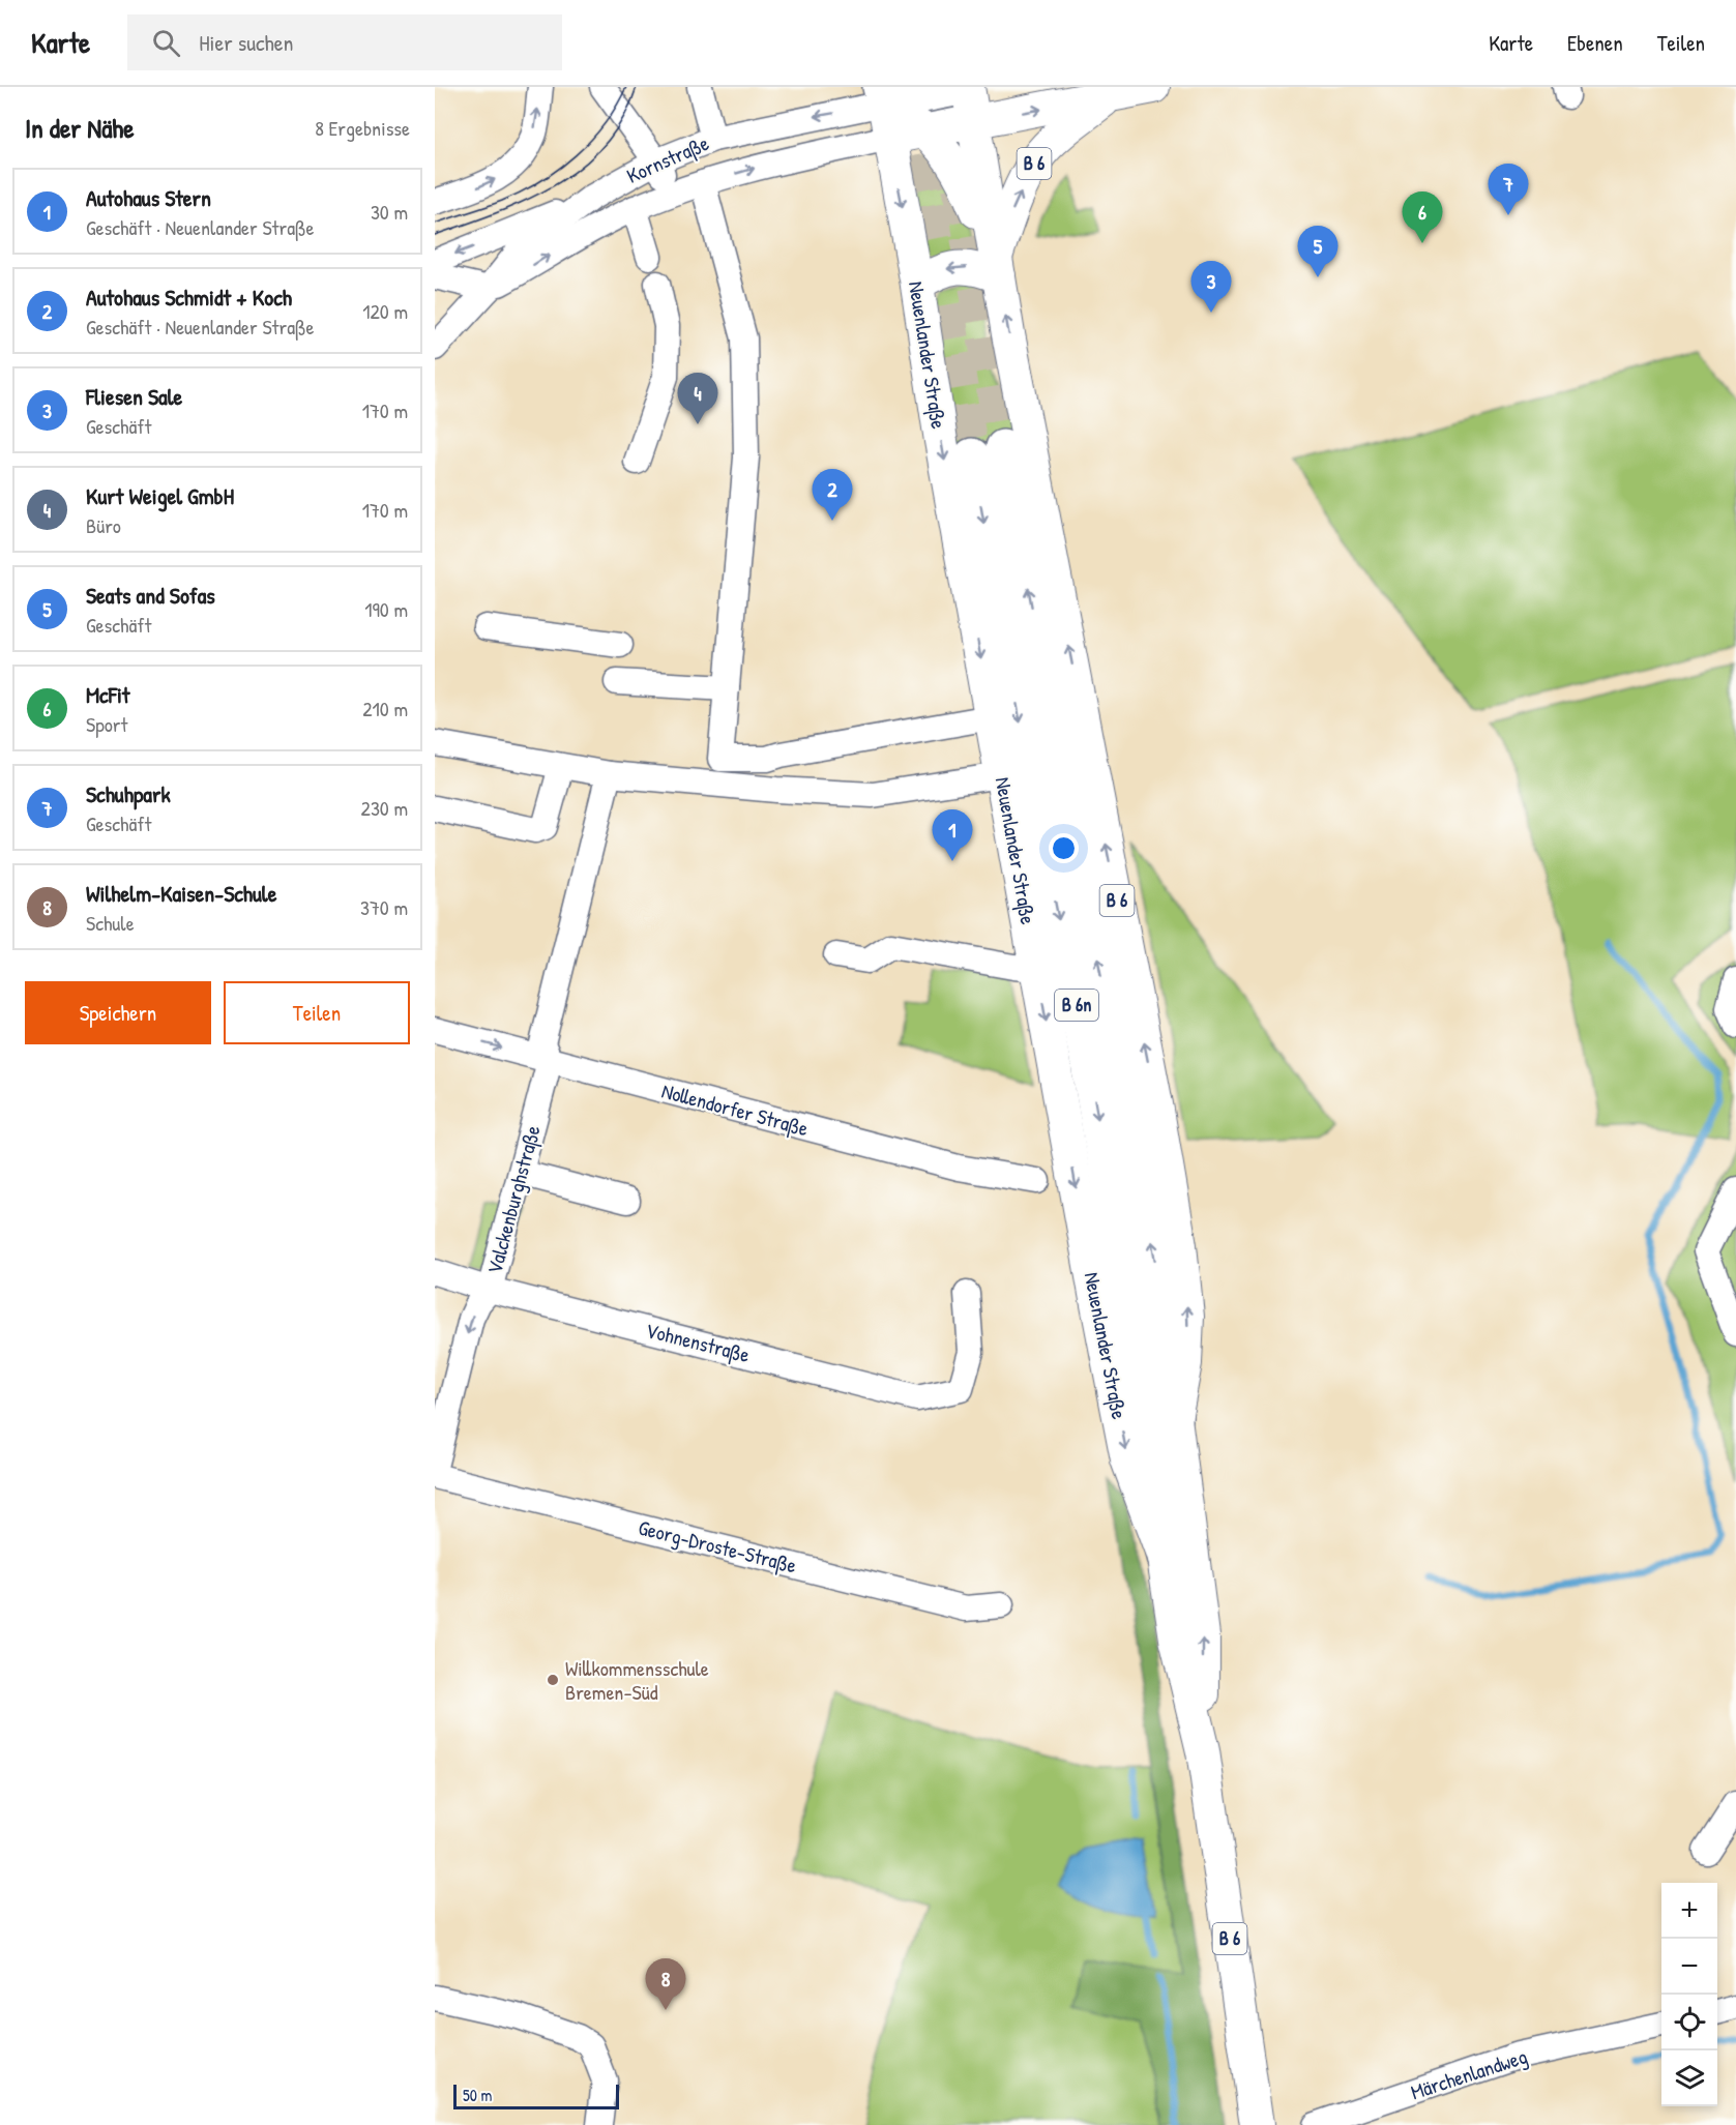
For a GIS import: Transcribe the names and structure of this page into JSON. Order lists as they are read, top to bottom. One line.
{"streets":{"highway":["Neuenlander Straße","B 6n"],"main road":["B 6"],"street":["Kornstraße","Nollendorfer Straße","Valckenburghstraße","Vohnenstraße","Georg-Droste-Straße","Märchenlandweg"]},"crossings":[["Kornstraße","B 6"],["Kornstraße","Neuenlander Straße"],["B 6","Neuenlander Straße"],["Nollendorfer Straße","Valckenburghstraße"],["Valckenburghstraße","Vohnenstraße"]],"places":["Willkommensschule Bremen-Süd"],"scale_bar":"50 m","page":{"header":"Karte","search":"Hier suchen","nav":["Karte","Ebenen","Teilen"],"heading":["In der Nähe","8 Ergebnisse"],"pins":["7","6","5","3","4","2","1","8"],"list":[{"mark":"1","name":"Autohaus Stern","note":"Geschäft · Neuenlander Straße","value":"30 m"},{"mark":"2","name":"Autohaus Schmidt + Koch","note":"Geschäft · Neuenlander Straße","value":"120 m"},{"mark":"3","name":"Fliesen Sale","note":"Geschäft","value":"170 m"},{"mark":"4","name":"Kurt Weigel GmbH","note":"Büro","value":"170 m"},{"mark":"5","name":"Seats and Sofas","note":"Geschäft","value":"190 m"},{"mark":"6","name":"McFit","note":"Sport","value":"210 m"},{"mark":"7","name":"Schuhpark","note":"Geschäft","value":"230 m"},{"mark":"8","name":"Wilhelm-Kaisen-Schule","note":"Schule","value":"370 m"}],"buttons":["Speichern","Teilen"],"map_buttons":["+","−"],"scale":"50 m"}}
